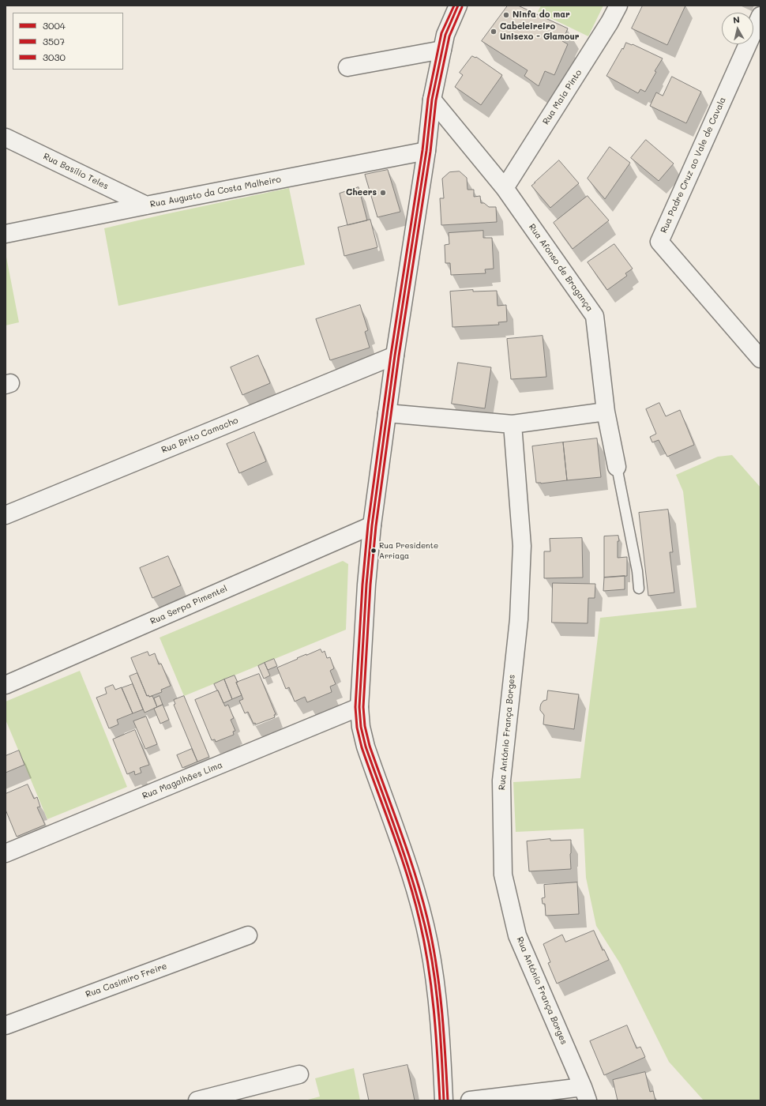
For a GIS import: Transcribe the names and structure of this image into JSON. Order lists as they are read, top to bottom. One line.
{"streets":{"street":["Rua Maia Pinto","Rua Padre Cruz ao Vale de Cavala","Rua Basílio Teles","Rua Augusto da Costa Malheiro","Rua Afonso de Bragança","Rua Brito Camacho","Rua Serpa Pimentel","Rua António França Borges","Rua Magalhães Lima","Rua Casimiro Freire"]},"crossings":[["Rua Maia Pinto","Rua Afonso de Bragança"],["Rua Basílio Teles","Rua Augusto da Costa Malheiro"]],"places":["Ninfa do mar","Cabeleireiro Unisexo - Glamour","Cheers","Rua Presidente Arriaga"],"lines":["transit line 3004","transit line 3030","transit line 3507"],"legend":["3004","3507","3030"],"north":"top"}
